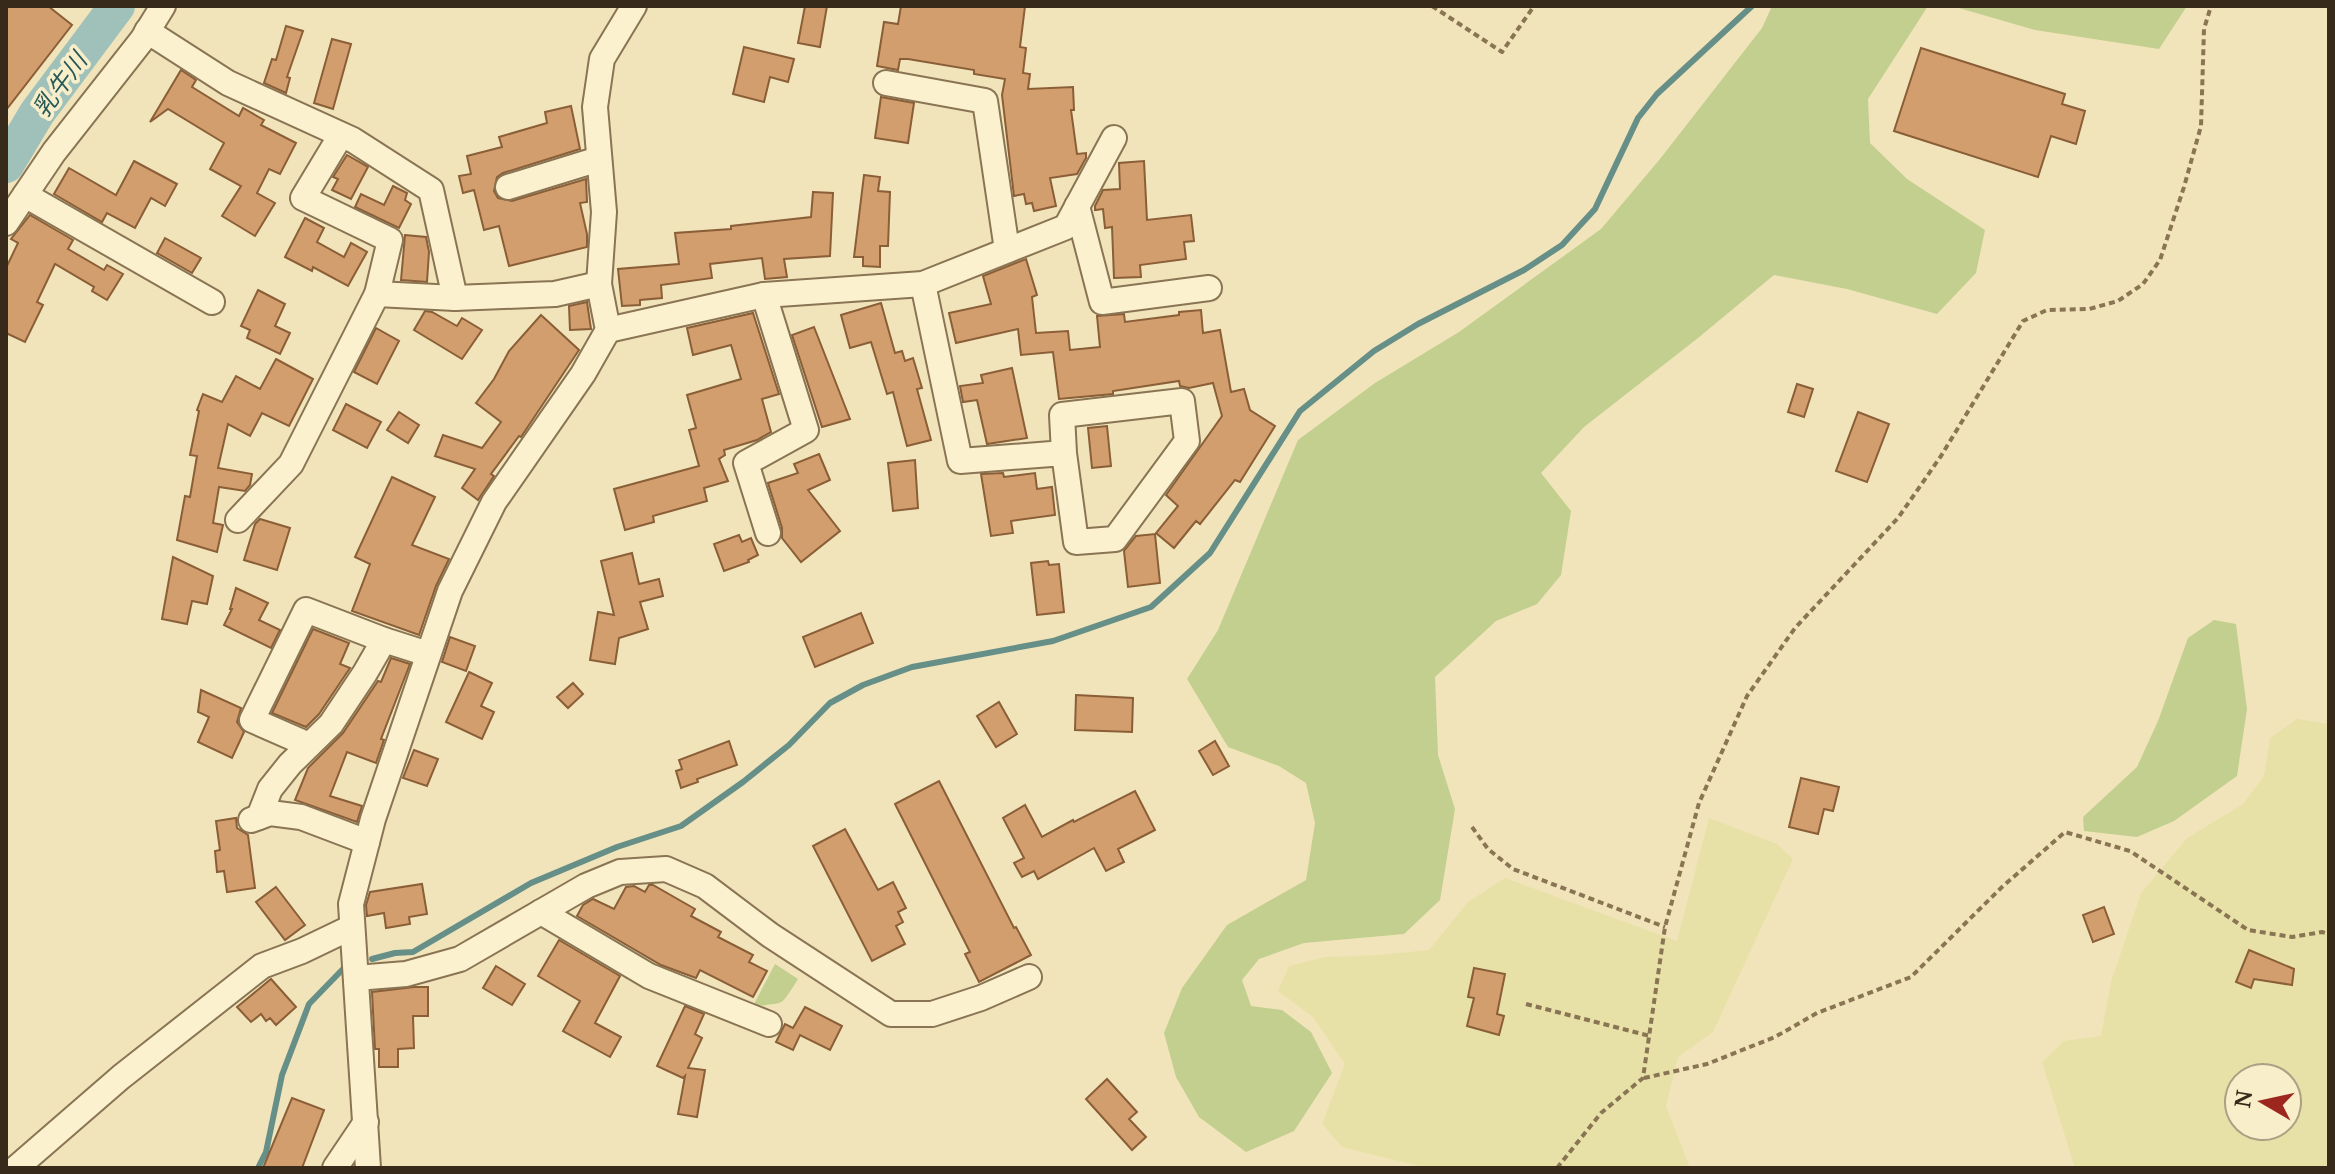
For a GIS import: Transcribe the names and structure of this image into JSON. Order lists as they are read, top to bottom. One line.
{"water":["乳牛川"],"north":"left"}
